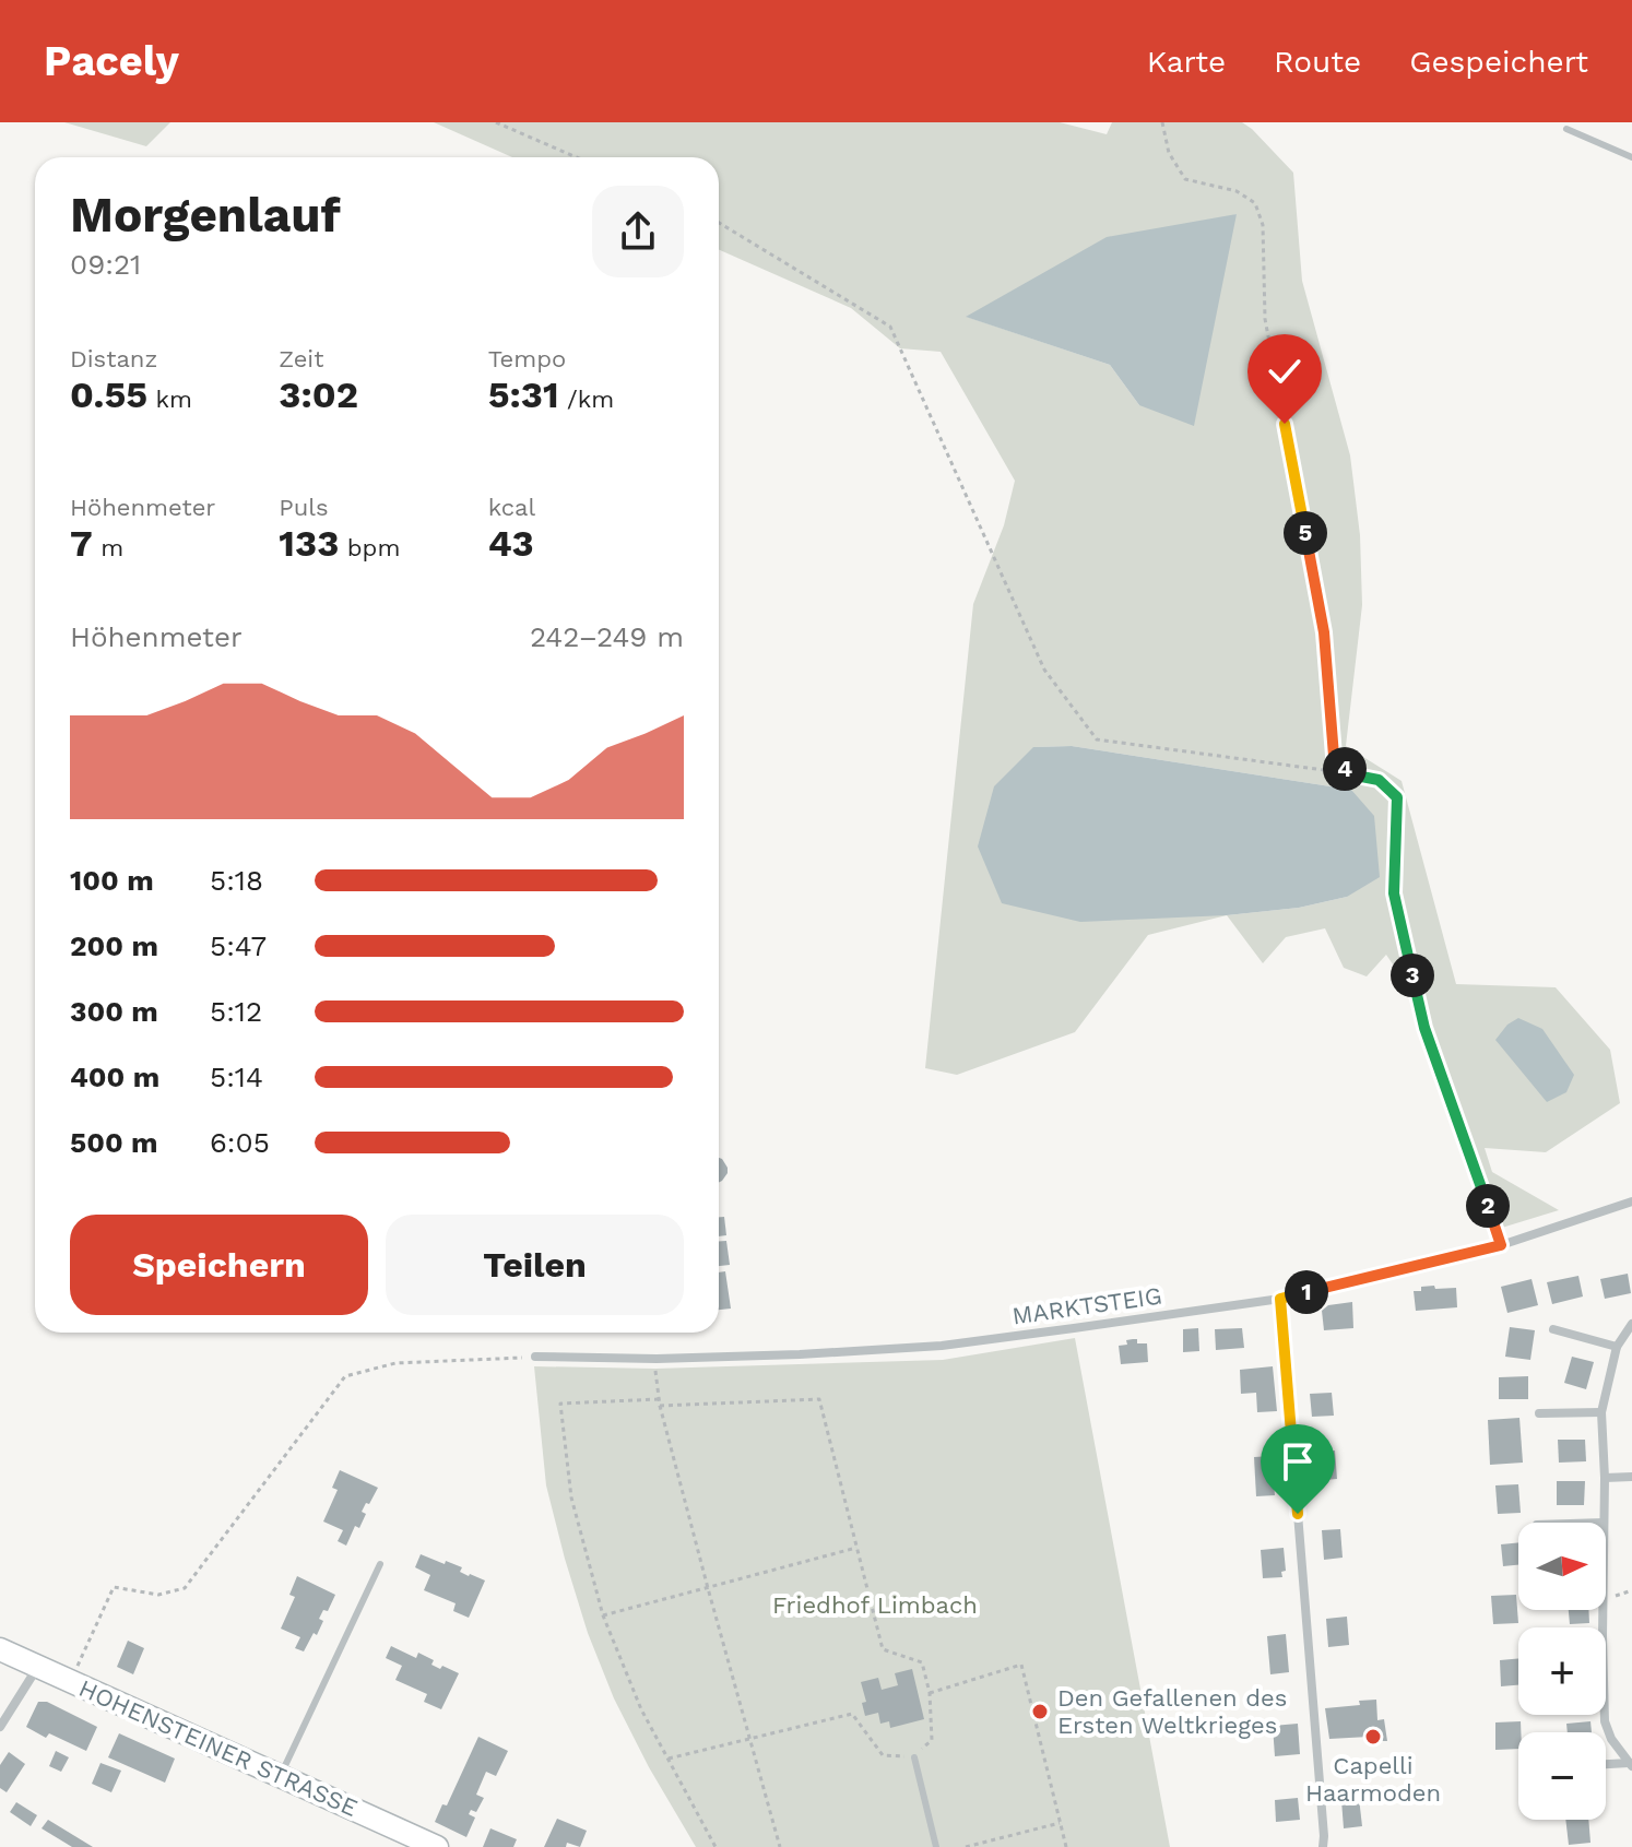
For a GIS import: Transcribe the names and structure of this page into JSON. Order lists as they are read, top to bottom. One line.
{"streets":{"main road":["HOHENSTEINER STRASSE"],"street":["MARKTSTEIG"]},"parks":["Friedhof Limbach"],"places":["Den Gefallenen des Ersten Weltkrieges","Capelli Haarmoden"],"north":"right","page":{"header":"Pacely","nav":["Karte","Route","Gespeichert"],"heading":["Morgenlauf","09:21"],"stats":[["Distanz","0.55 km"],["Zeit","3:02"],["Tempo","5:31 /km"],["Höhenmeter","7 m"],["Puls","133 bpm"],["kcal","43"]],"pins":["5","4","3","2","1"],"chart":["Höhenmeter","242–249 m"],"list":[{"name":"100 m","note":"5:18"},{"name":"200 m","note":"5:47"},{"name":"300 m","note":"5:12"},{"name":"400 m","note":"5:14"},{"name":"500 m","note":"6:05"}],"buttons":["Speichern","Teilen"],"map_buttons":["+","−"]}}
